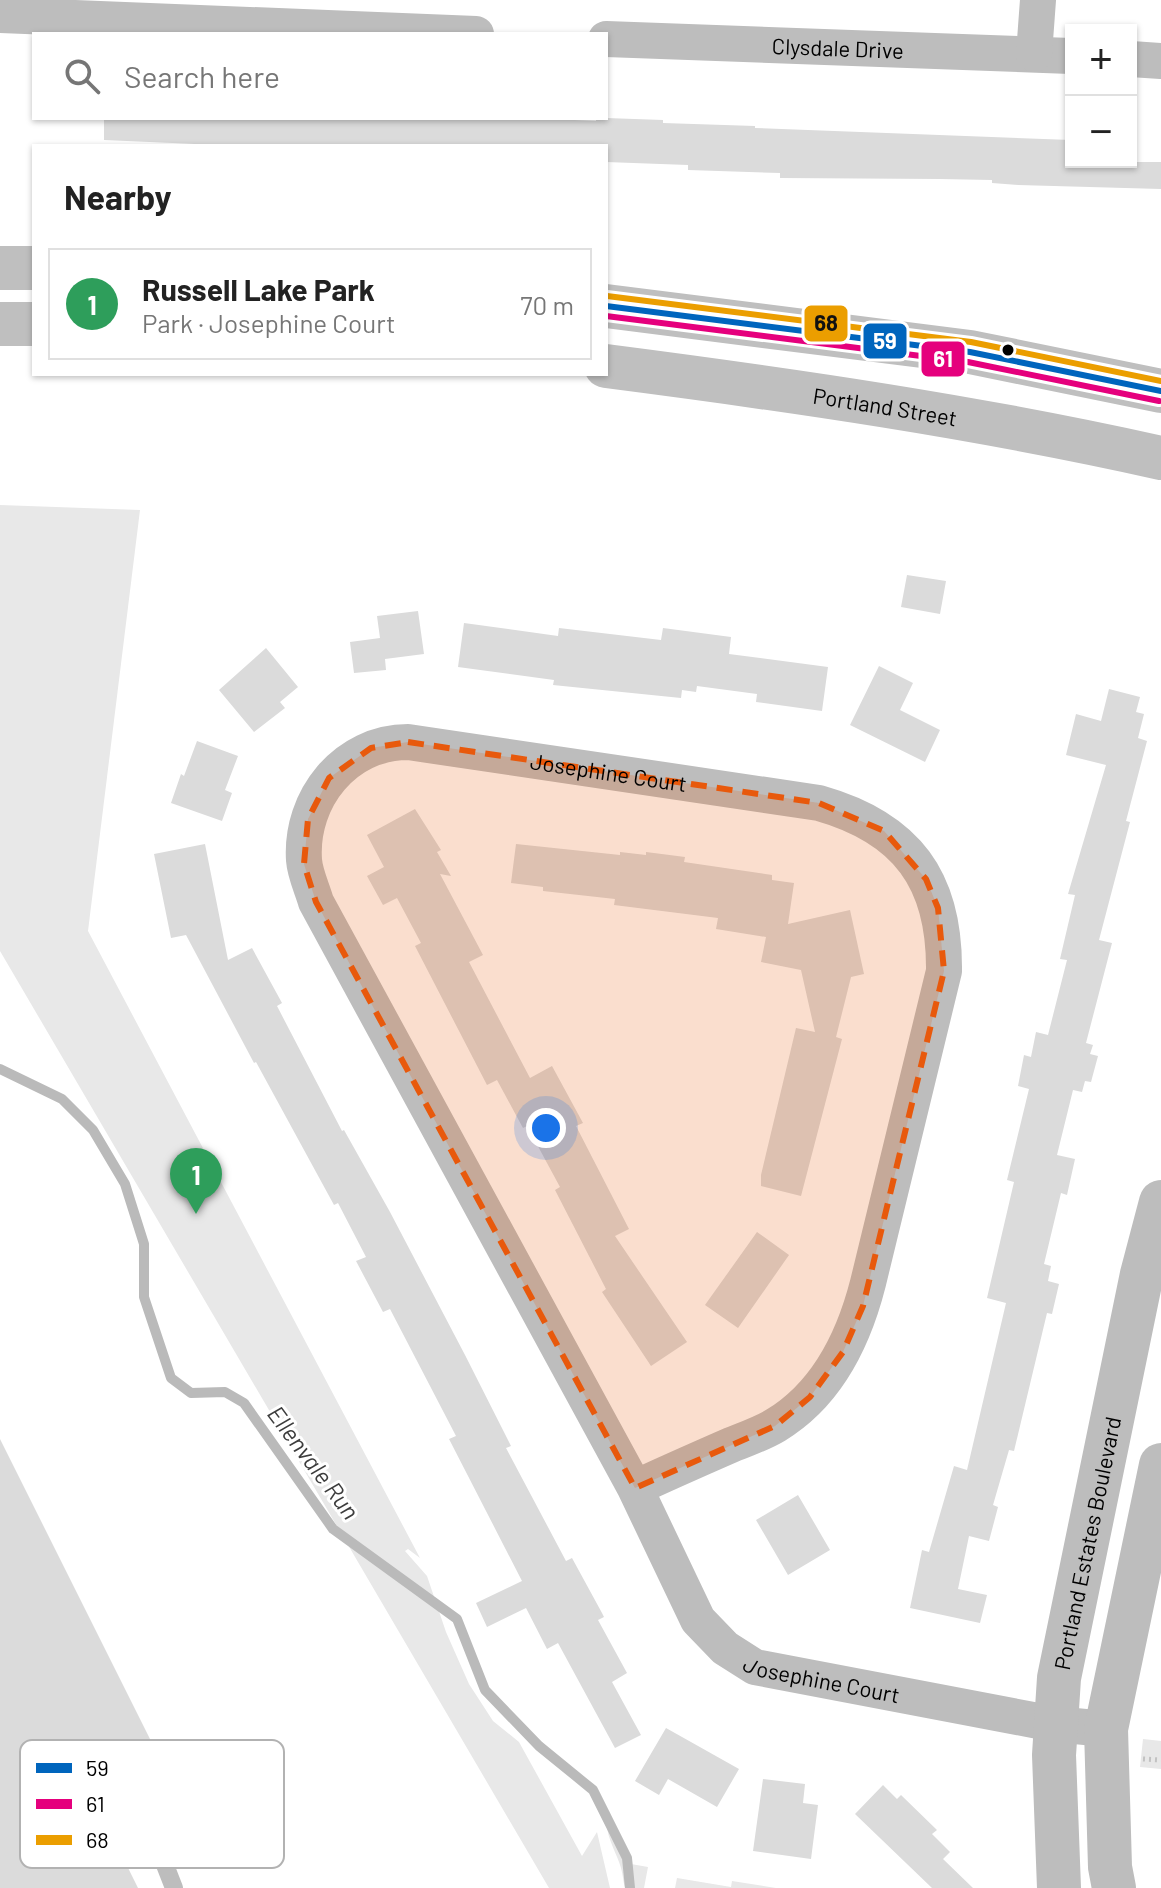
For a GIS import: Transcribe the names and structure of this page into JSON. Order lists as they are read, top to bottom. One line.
{"streets":{"main road":["Portland Street"],"street":["Clysdale Drive","Josephine Court","Portland Estates Boulevard"]},"crossings":[["Josephine Court","Portland Estates Boulevard"]],"water":["Ellenvale Run"],"lines":["transit line 68","transit line 59","transit line 61"],"legend":["59","61","68"],"page":{"map_buttons":["+","−"],"search":"Search here","heading":"Nearby","list":[{"mark":"1","name":"Russell Lake Park","note":"Park · Josephine Court","value":"70 m"}],"pins":"1"}}
